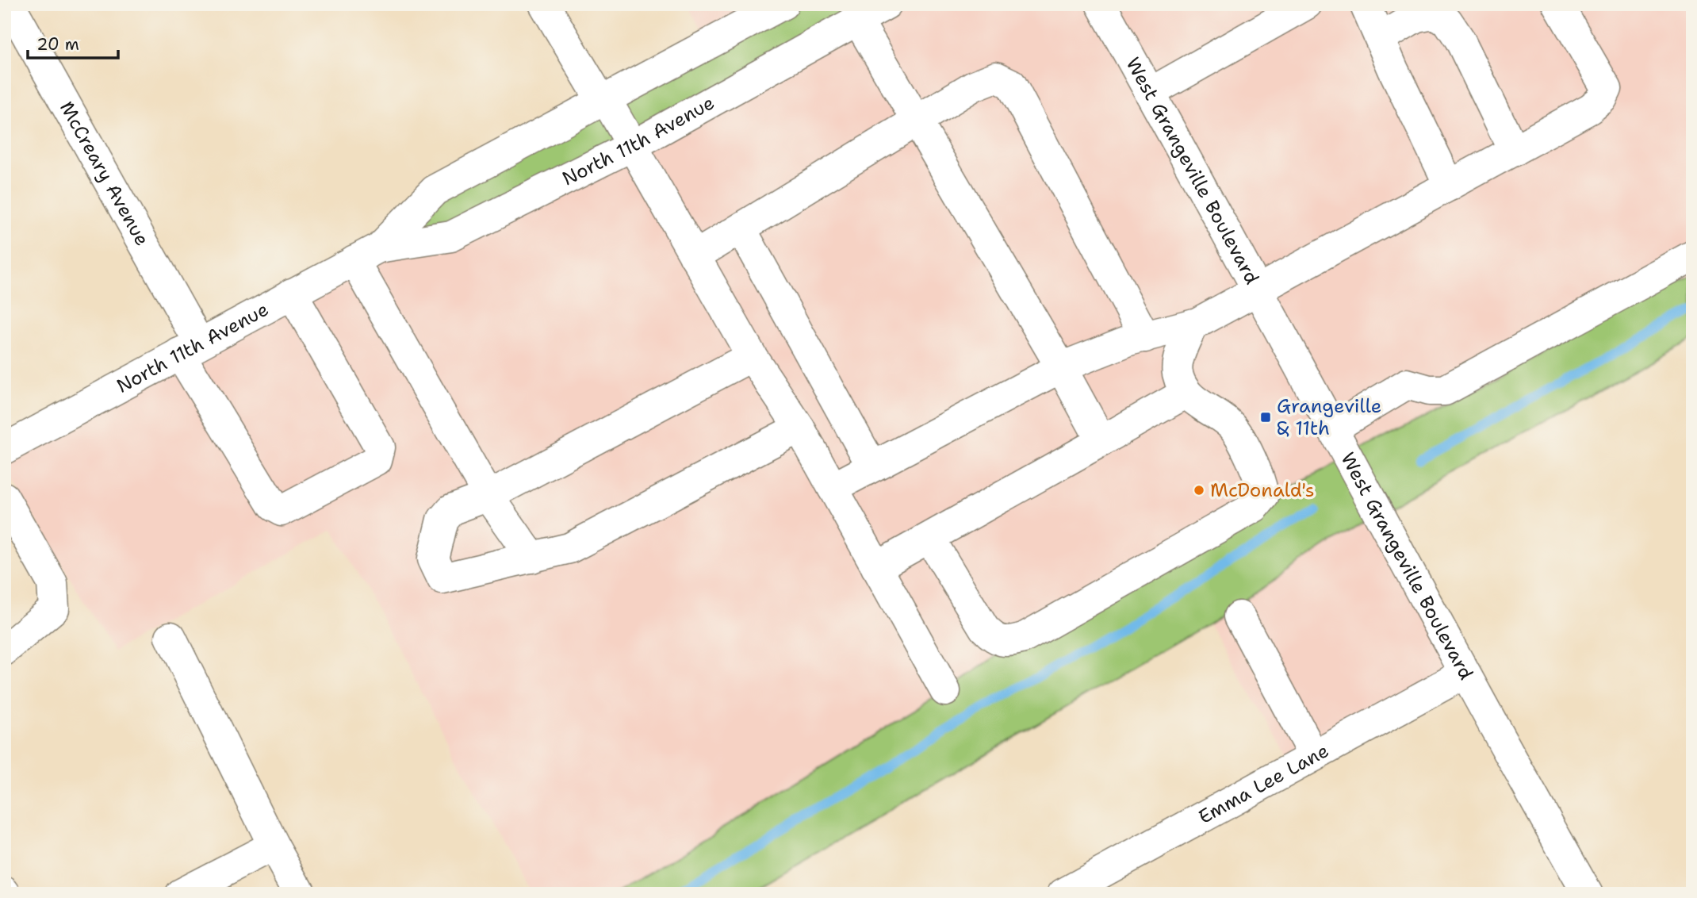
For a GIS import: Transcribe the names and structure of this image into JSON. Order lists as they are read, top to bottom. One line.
{"streets":{"main road":["North 11th Avenue","West Grangeville Boulevard","McCreary Avenue","Emma Lee Lane"]},"crossings":[["North 11th Avenue","McCreary Avenue"],["West Grangeville Boulevard","Emma Lee Lane"]],"places":{"transit":["Grangeville & 11th"],"other":["McDonald's"]},"scale_bar":"20 m"}
